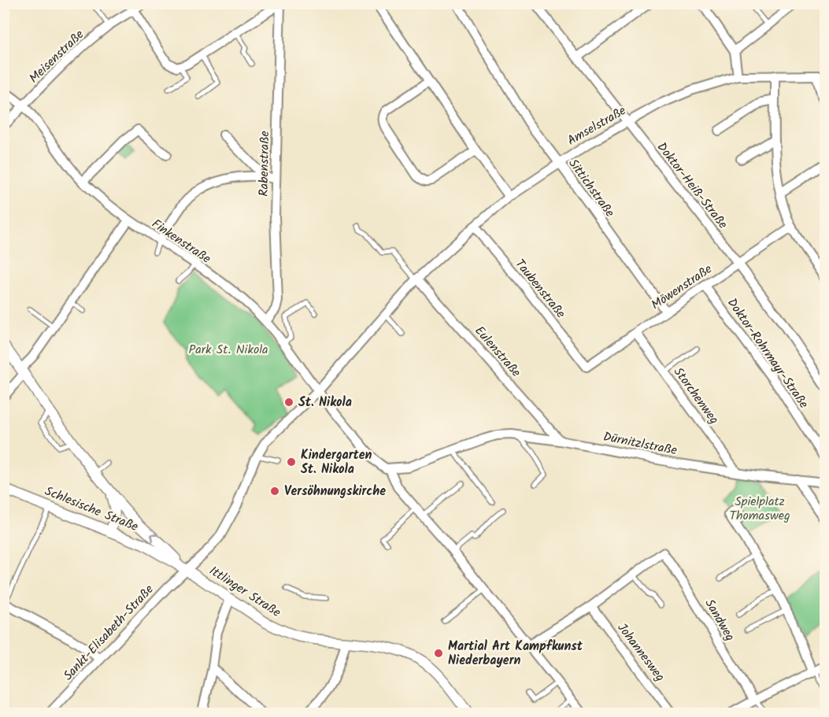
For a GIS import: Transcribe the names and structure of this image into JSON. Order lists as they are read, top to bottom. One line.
{"streets":{"street":["Meisenstraße","Amselstraße","Rabenstraße","Doktor-Heiß-Straße","Sittichstraße","Finkenstraße","Möwenstraße","Taubenstraße","Eulenstraße","Doktor-Rohrmayr-Straße","Storchenweg","Dürnitzlstraße","Schlesische Straße","Ittlinger Straße","Sandweg","Sankt-Elisabeth-Straße","Johannesweg"]},"crossings":[["Meisenstraße","Finkenstraße"],["Amselstraße","Doktor-Heiß-Straße"],["Amselstraße","Sittichstraße"],["Amselstraße","Finkenstraße"],["Amselstraße","Taubenstraße"],["Amselstraße","Eulenstraße"],["Amselstraße","Sankt-Elisabeth-Straße"],["Rabenstraße","Finkenstraße"],["Doktor-Heiß-Straße","Möwenstraße"],["Sittichstraße","Möwenstraße"],["Finkenstraße","Dürnitzlstraße"],["Möwenstraße","Taubenstraße"],["Möwenstraße","Doktor-Rohrmayr-Straße"],["Möwenstraße","Storchenweg"],["Eulenstraße","Dürnitzlstraße"],["Storchenweg","Dürnitzlstraße"],["Schlesische Straße","Ittlinger Straße"],["Ittlinger Straße","Sankt-Elisabeth-Straße"]],"parks":["Park St. Nikola","Spielplatz Thomasweg"],"places":["St. Nikola","Kindergarten St. Nikola","Versöhnungskirche","Martial Art Kampfkunst Niederbayern"]}
